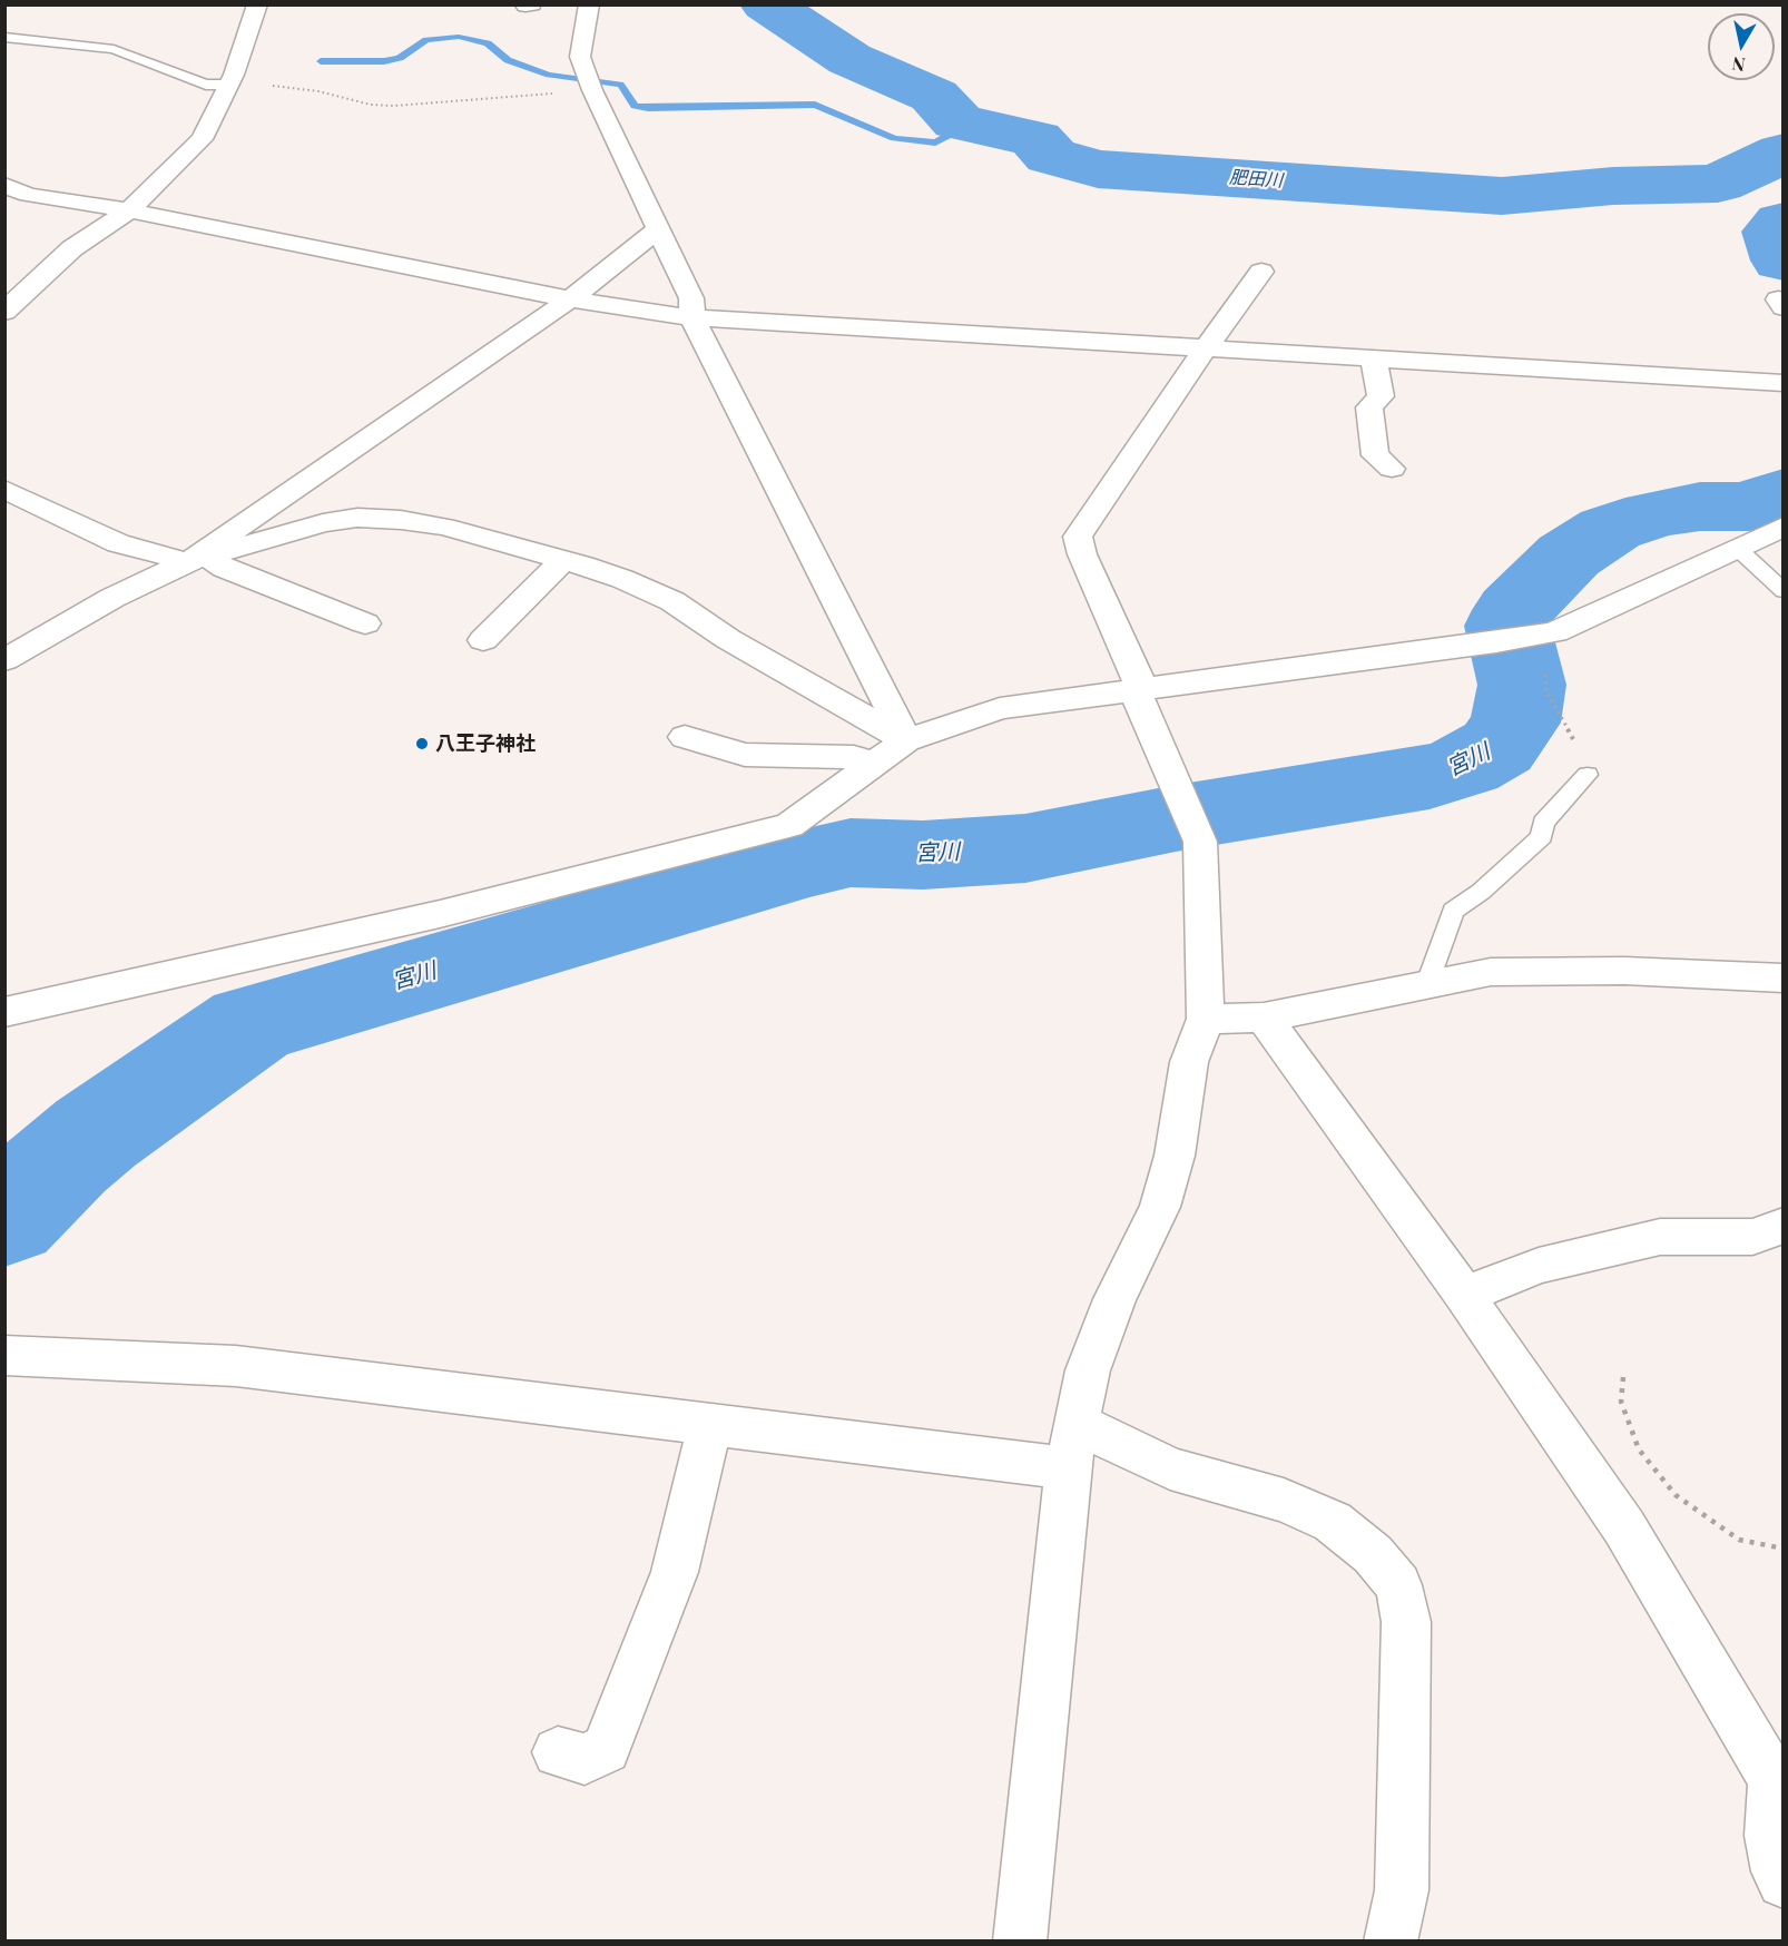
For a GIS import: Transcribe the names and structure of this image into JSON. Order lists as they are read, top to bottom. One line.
{"water":["肥田川","宮川"],"places":["八王子神社"],"north":"bottom"}
